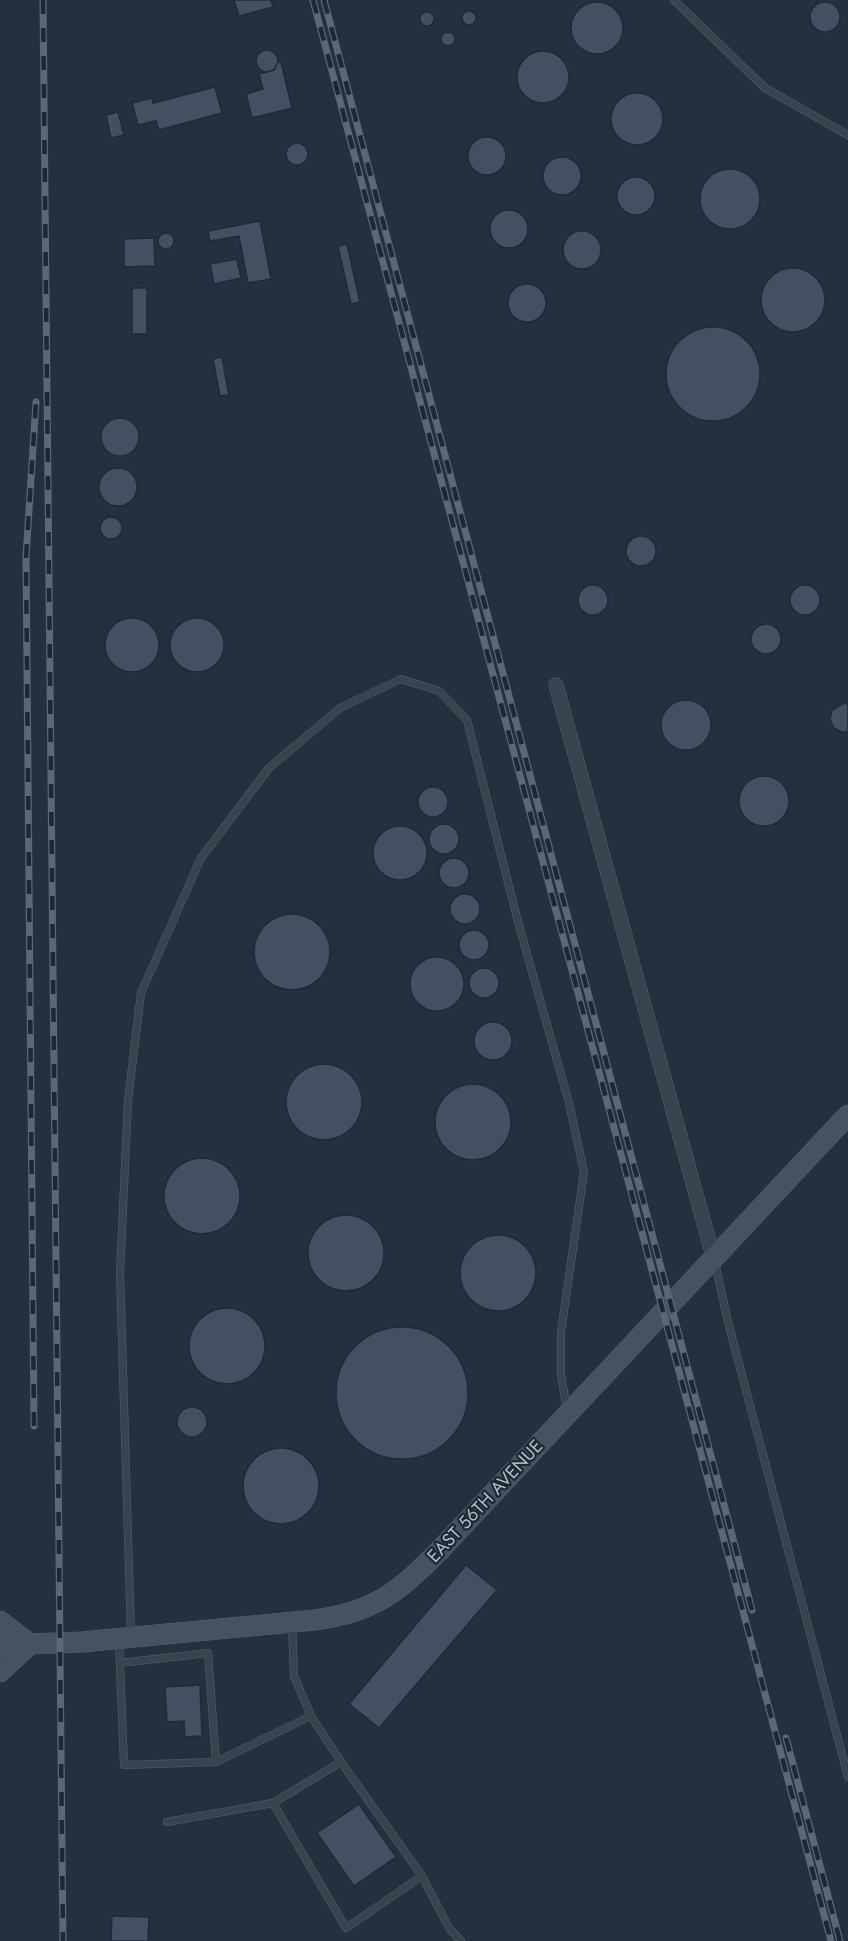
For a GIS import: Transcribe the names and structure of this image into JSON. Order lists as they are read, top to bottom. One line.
{"streets":{"main road":["EAST 56TH AVENUE"]}}
